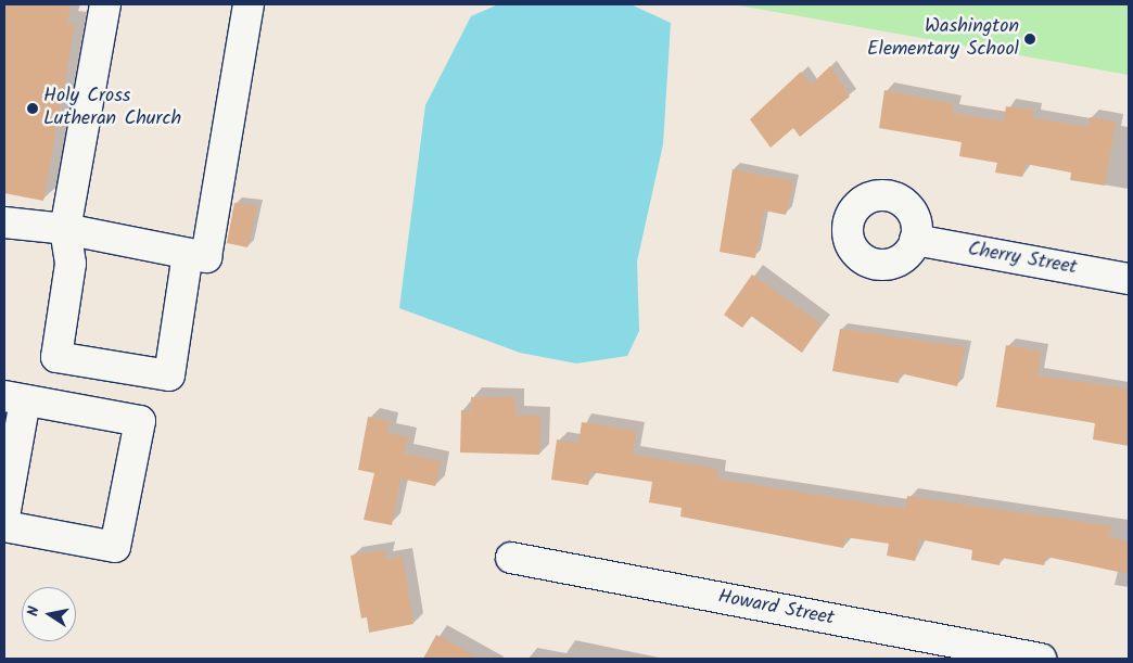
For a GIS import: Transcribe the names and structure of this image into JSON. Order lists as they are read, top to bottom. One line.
{"streets":{"street":["Cherry Street","Howard Street"]},"places":["Washington Elementary School","Holy Cross Lutheran Church"],"north":"left"}
